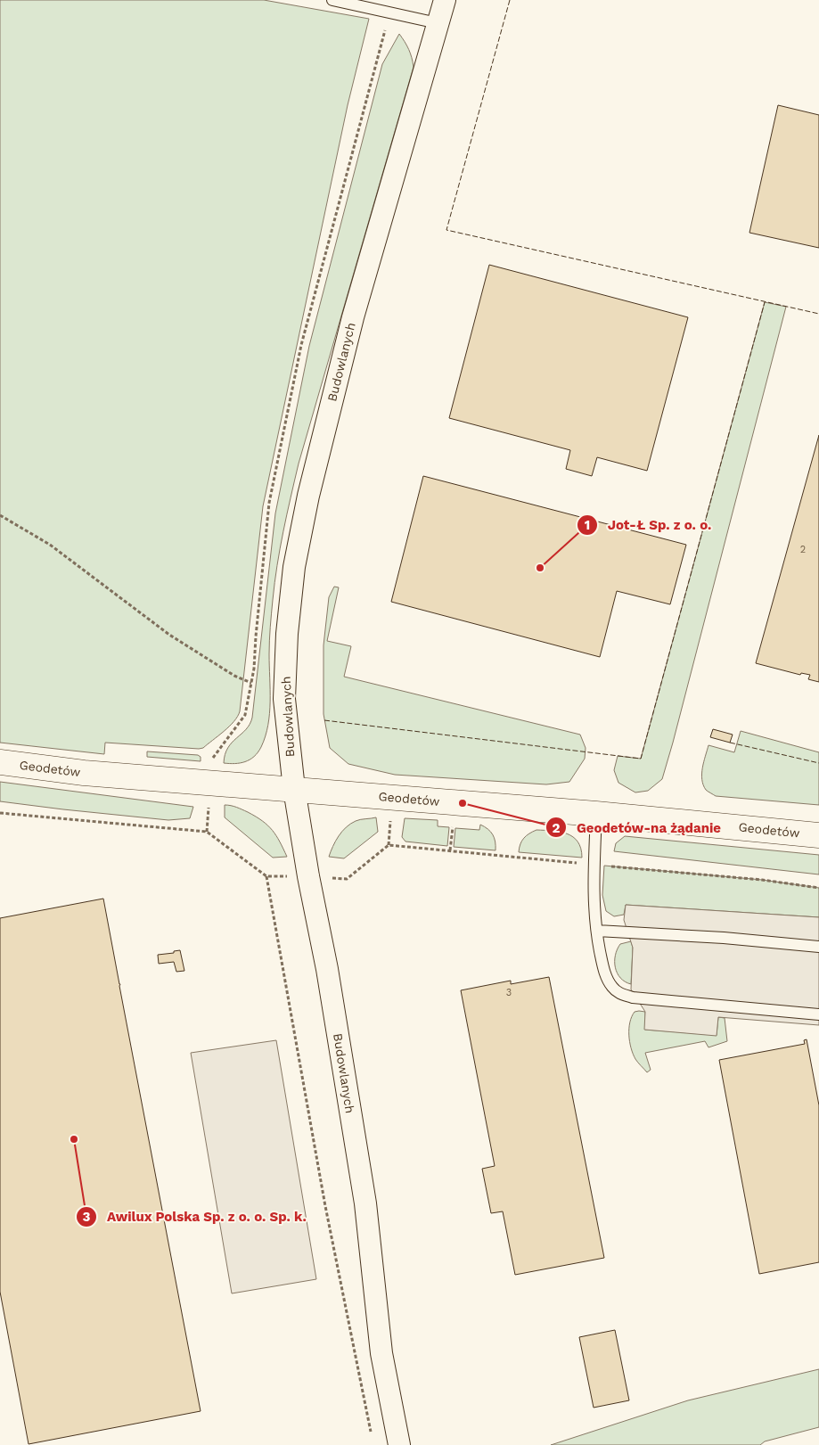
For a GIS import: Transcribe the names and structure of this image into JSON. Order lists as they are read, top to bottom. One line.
{"streets":{"street":["Budowlanych","Geodetów"]},"crossings":[["Budowlanych","Geodetów"]],"places":["Jot-Ł Sp. z o. o.","Geodetów-na żądanie","Awilux Polska Sp. z o. o. Sp. k."],"house_numbers":["2","3"]}
